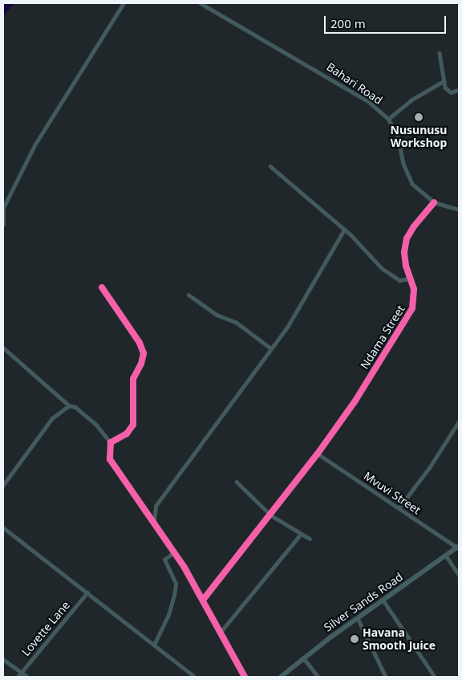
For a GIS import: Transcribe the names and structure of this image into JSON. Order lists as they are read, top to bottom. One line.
{"streets":{"street":["Bahari Road","Ndama Street","Mvuvi Street","Silver Sands Road","Lovette Lane"]},"crossings":[["Bahari Road","Ndama Street"],["Ndama Street","Mvuvi Street"],["Mvuvi Street","Silver Sands Road"]],"places":["Nusunusu Workshop","Havana Smooth Juice"],"scale_bar":"200 m"}
